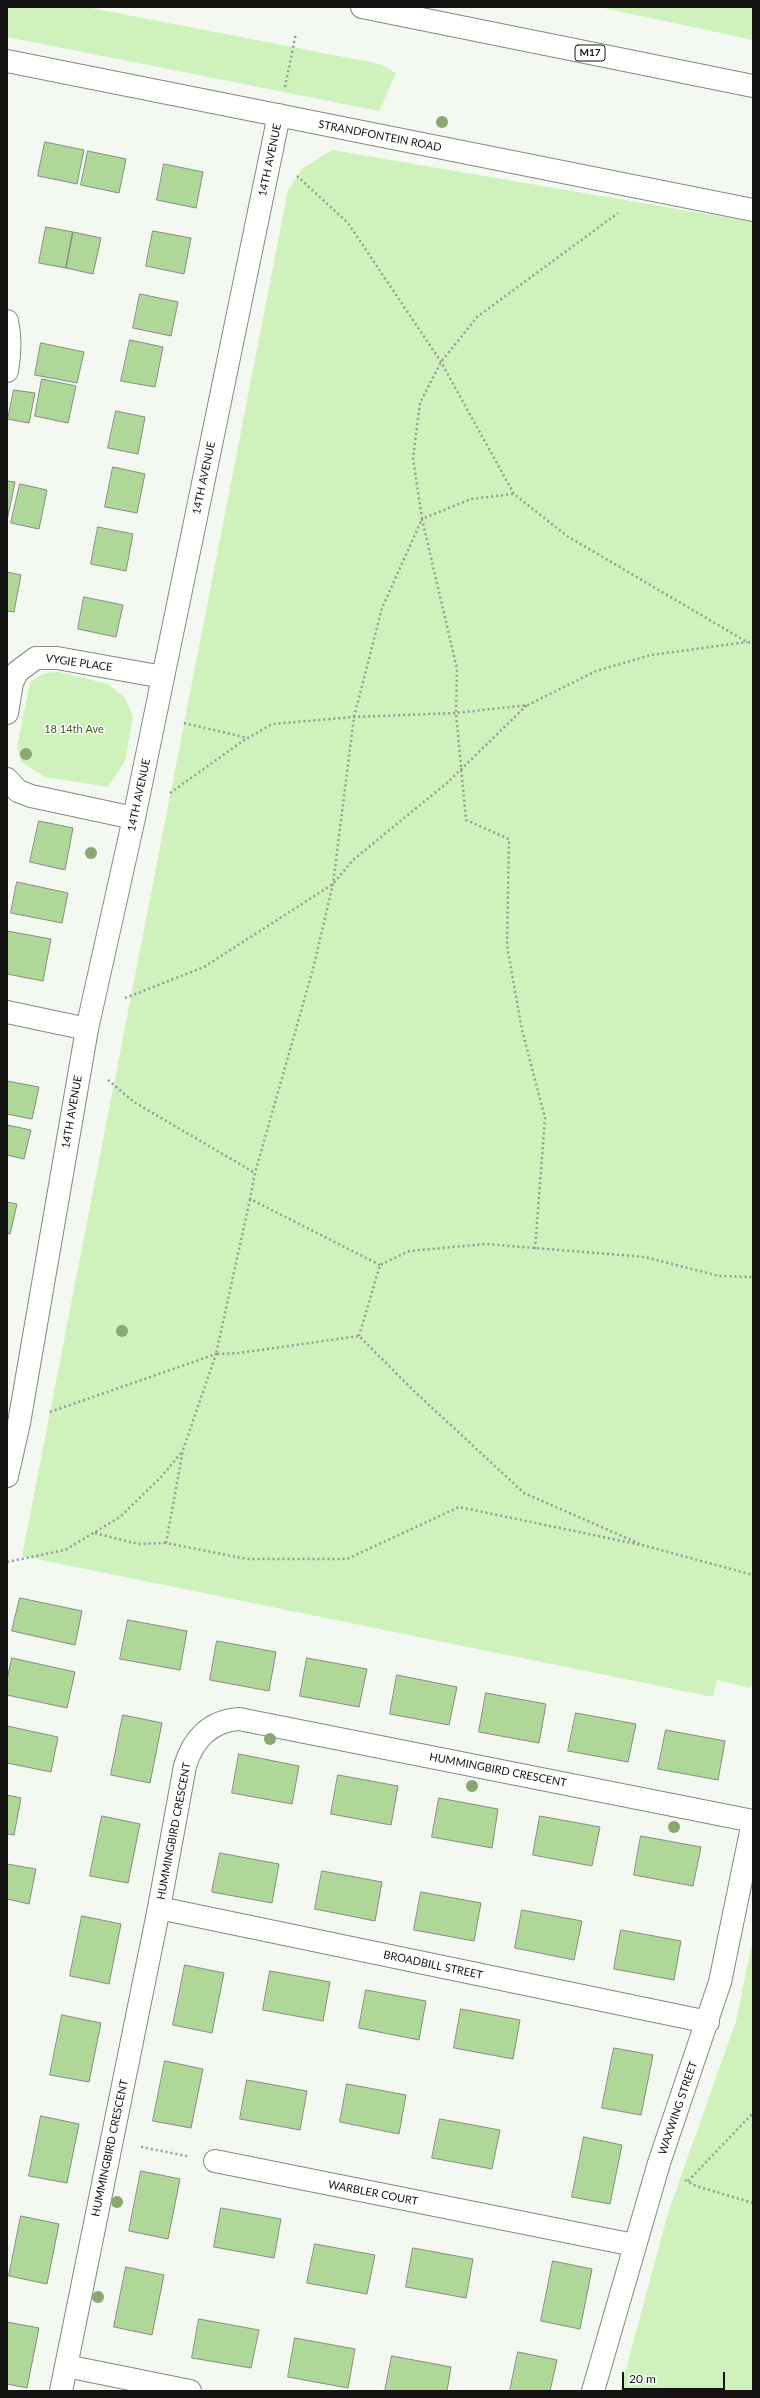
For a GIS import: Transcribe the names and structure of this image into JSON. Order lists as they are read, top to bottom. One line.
{"streets":{"street":["M17","STRANDFONTEIN ROAD","14TH AVENUE","VYGIE PLACE","HUMMINGBIRD CRESCENT","BROADBILL STREET","WAXWING STREET","WARBLER COURT"]},"crossings":[["STRANDFONTEIN ROAD","14TH AVENUE"],["14TH AVENUE","VYGIE PLACE"],["HUMMINGBIRD CRESCENT","BROADBILL STREET"],["HUMMINGBIRD CRESCENT","WAXWING STREET"],["BROADBILL STREET","WAXWING STREET"],["WAXWING STREET","WARBLER COURT"]],"parks":["18 14th Ave"],"scale_bar":"20 m"}
